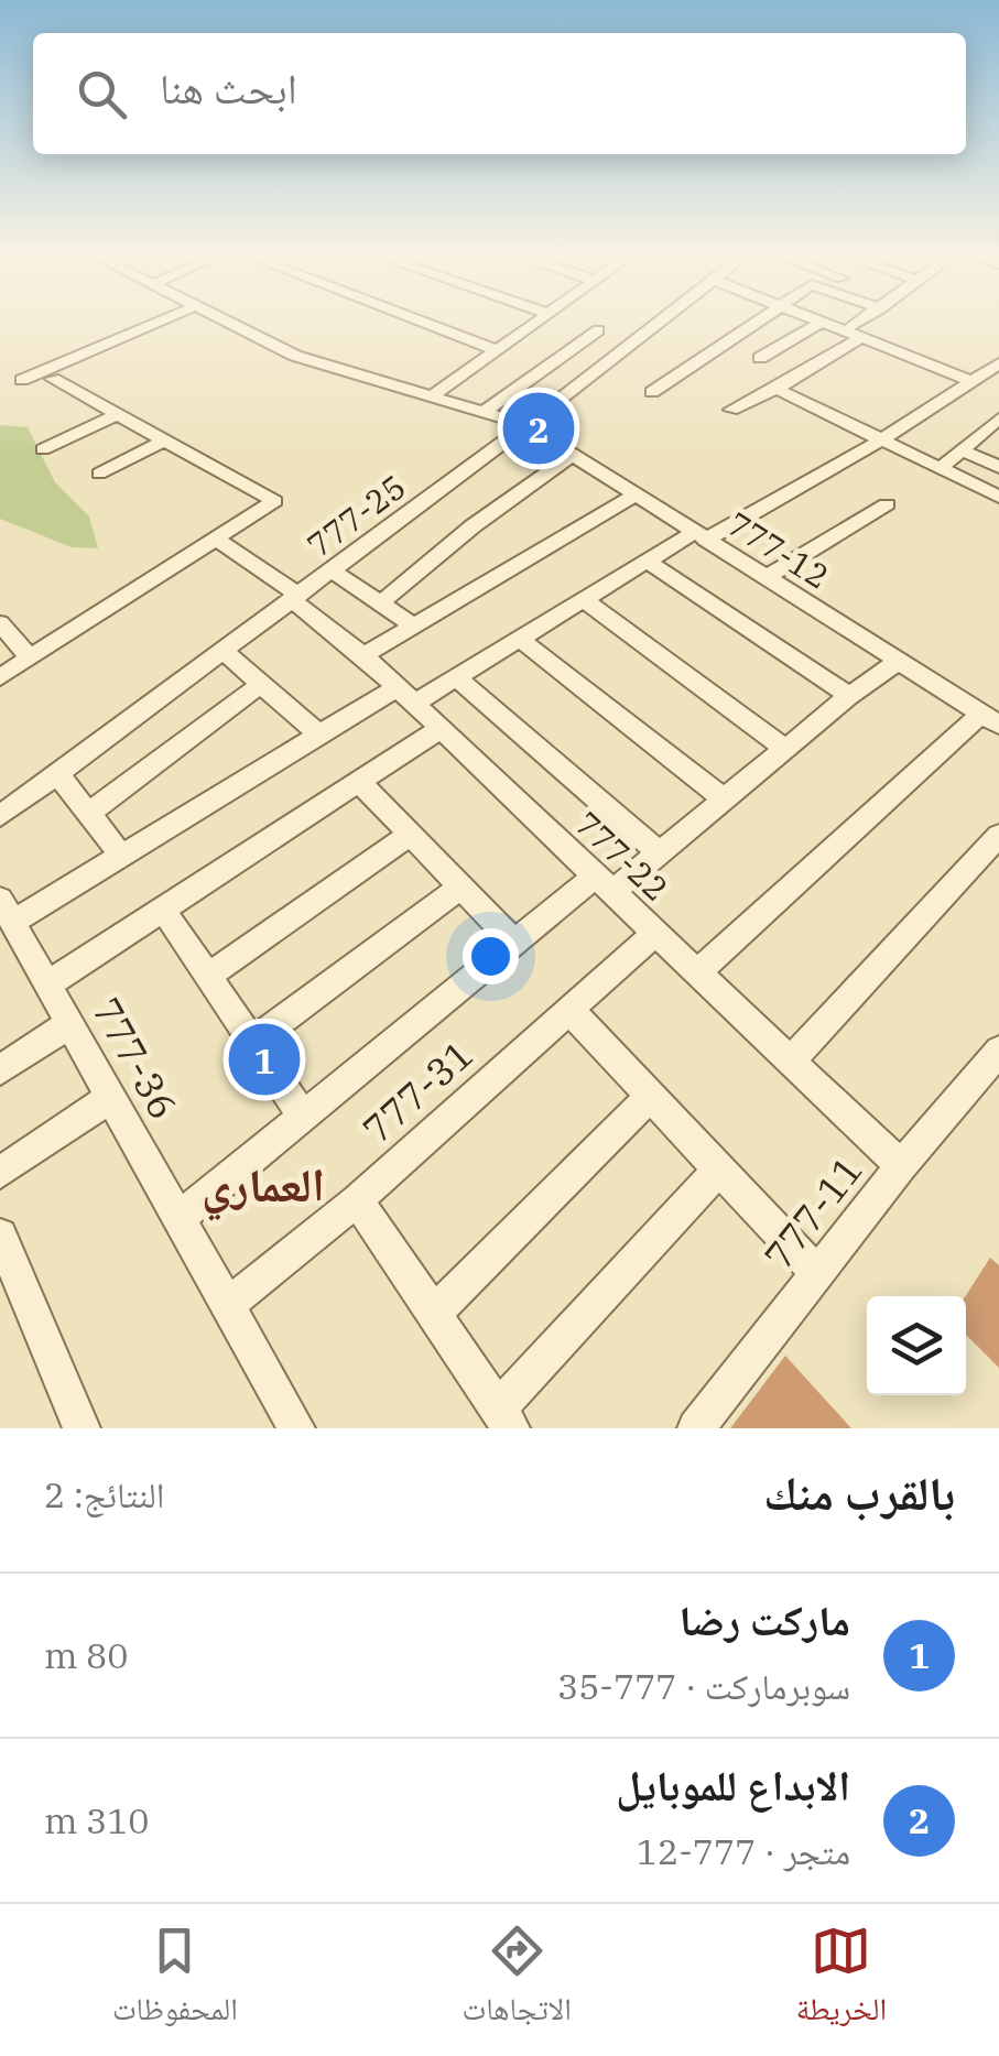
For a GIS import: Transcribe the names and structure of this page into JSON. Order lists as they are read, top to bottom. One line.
{"streets":{"street":["777-25","777-12","777-22","777-36","777-31","777-11"]},"crossings":[["777-25","777-12"],["777-25","777-22"],["777-22","777-31"],["777-22","777-11"],["777-36","777-31"]],"districts":["العماري"],"page":{"search":"ابحث هنا","pins":["2","1"],"heading":["بالقرب منك","النتائج: 2"],"list":[{"mark":"1","name":"ماركت رضا","note":"سوبرماركت · 777-35","value":"80 m"},{"mark":"2","name":"الابداع للموبايل","note":"متجر · 777-12","value":"310 m"}],"nav":["الخريطة","الاتجاهات","المحفوظات"]}}
